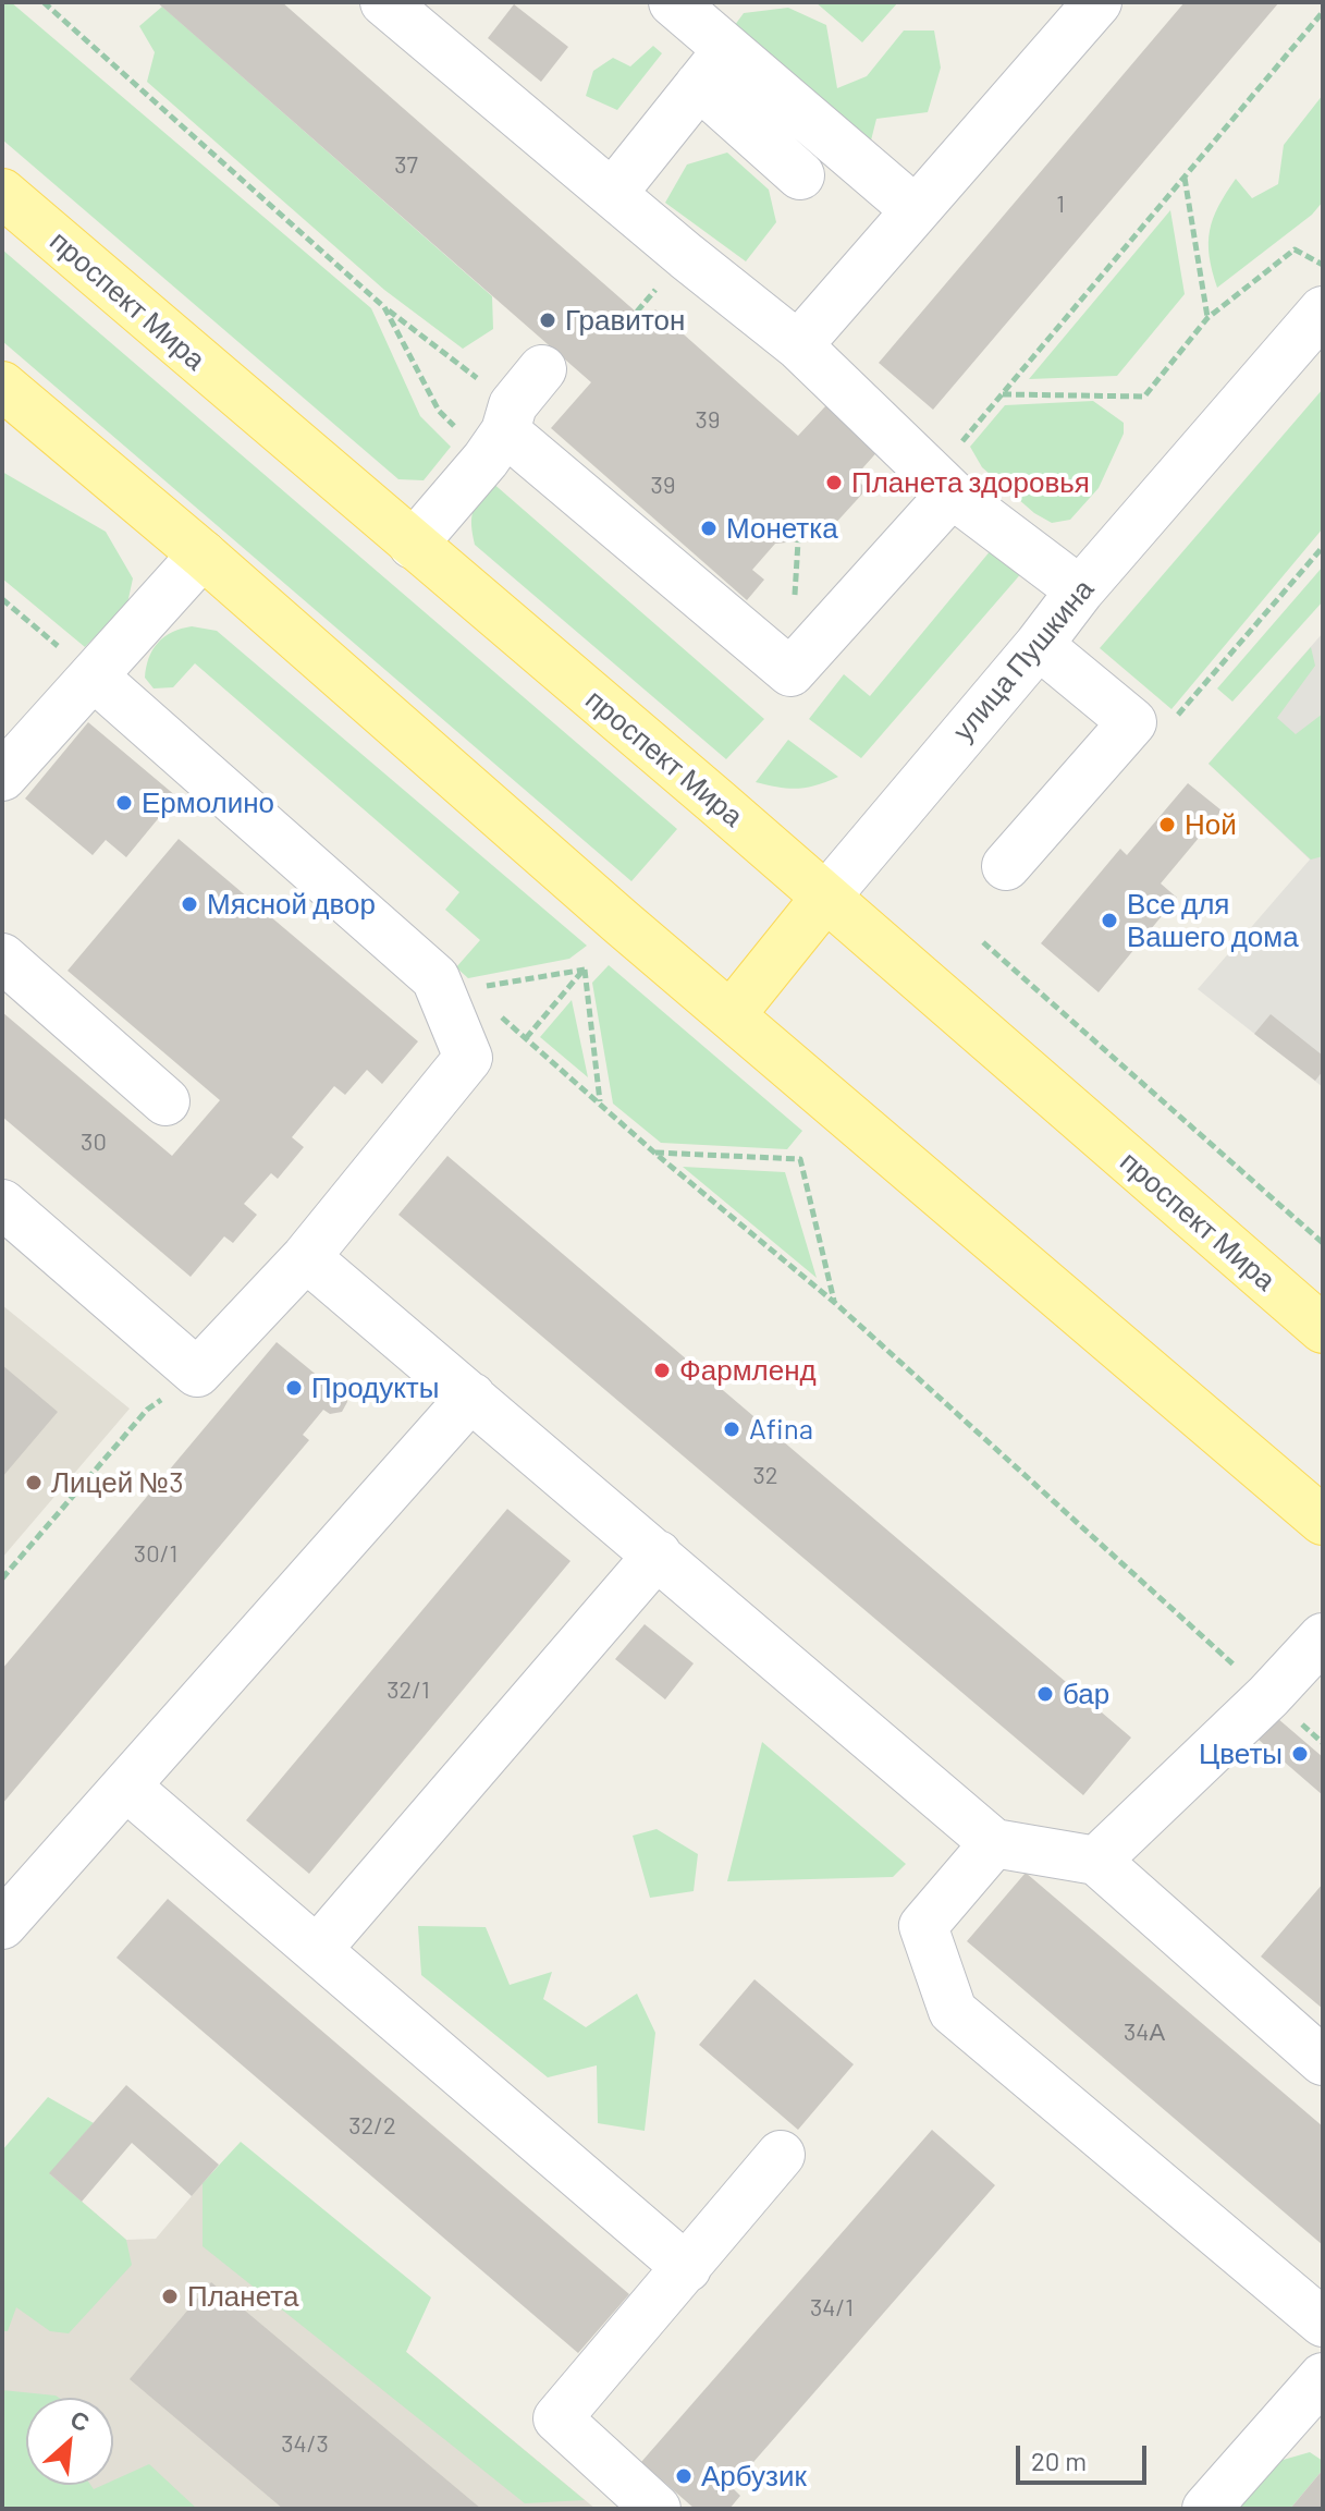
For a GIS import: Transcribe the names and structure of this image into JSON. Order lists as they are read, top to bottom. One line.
{"streets":{"main road":["проспект Мира","улица Пушкина"]},"crossings":[["проспект Мира","улица Пушкина"]],"places":["Гравитон","Планета здоровья","Монетка","Ермолино","Ной","Мясной двор","Все для Вашего дома","Фармленд","Продукты","Afina","Лицей №3","бар","Цветы","Планета","Арбузик"],"house_numbers":["37","1","39","39","30","32","30/1","32/1","34А","32/2","34/1","34/3"],"scale_bar":"20 m","north":"top right"}
